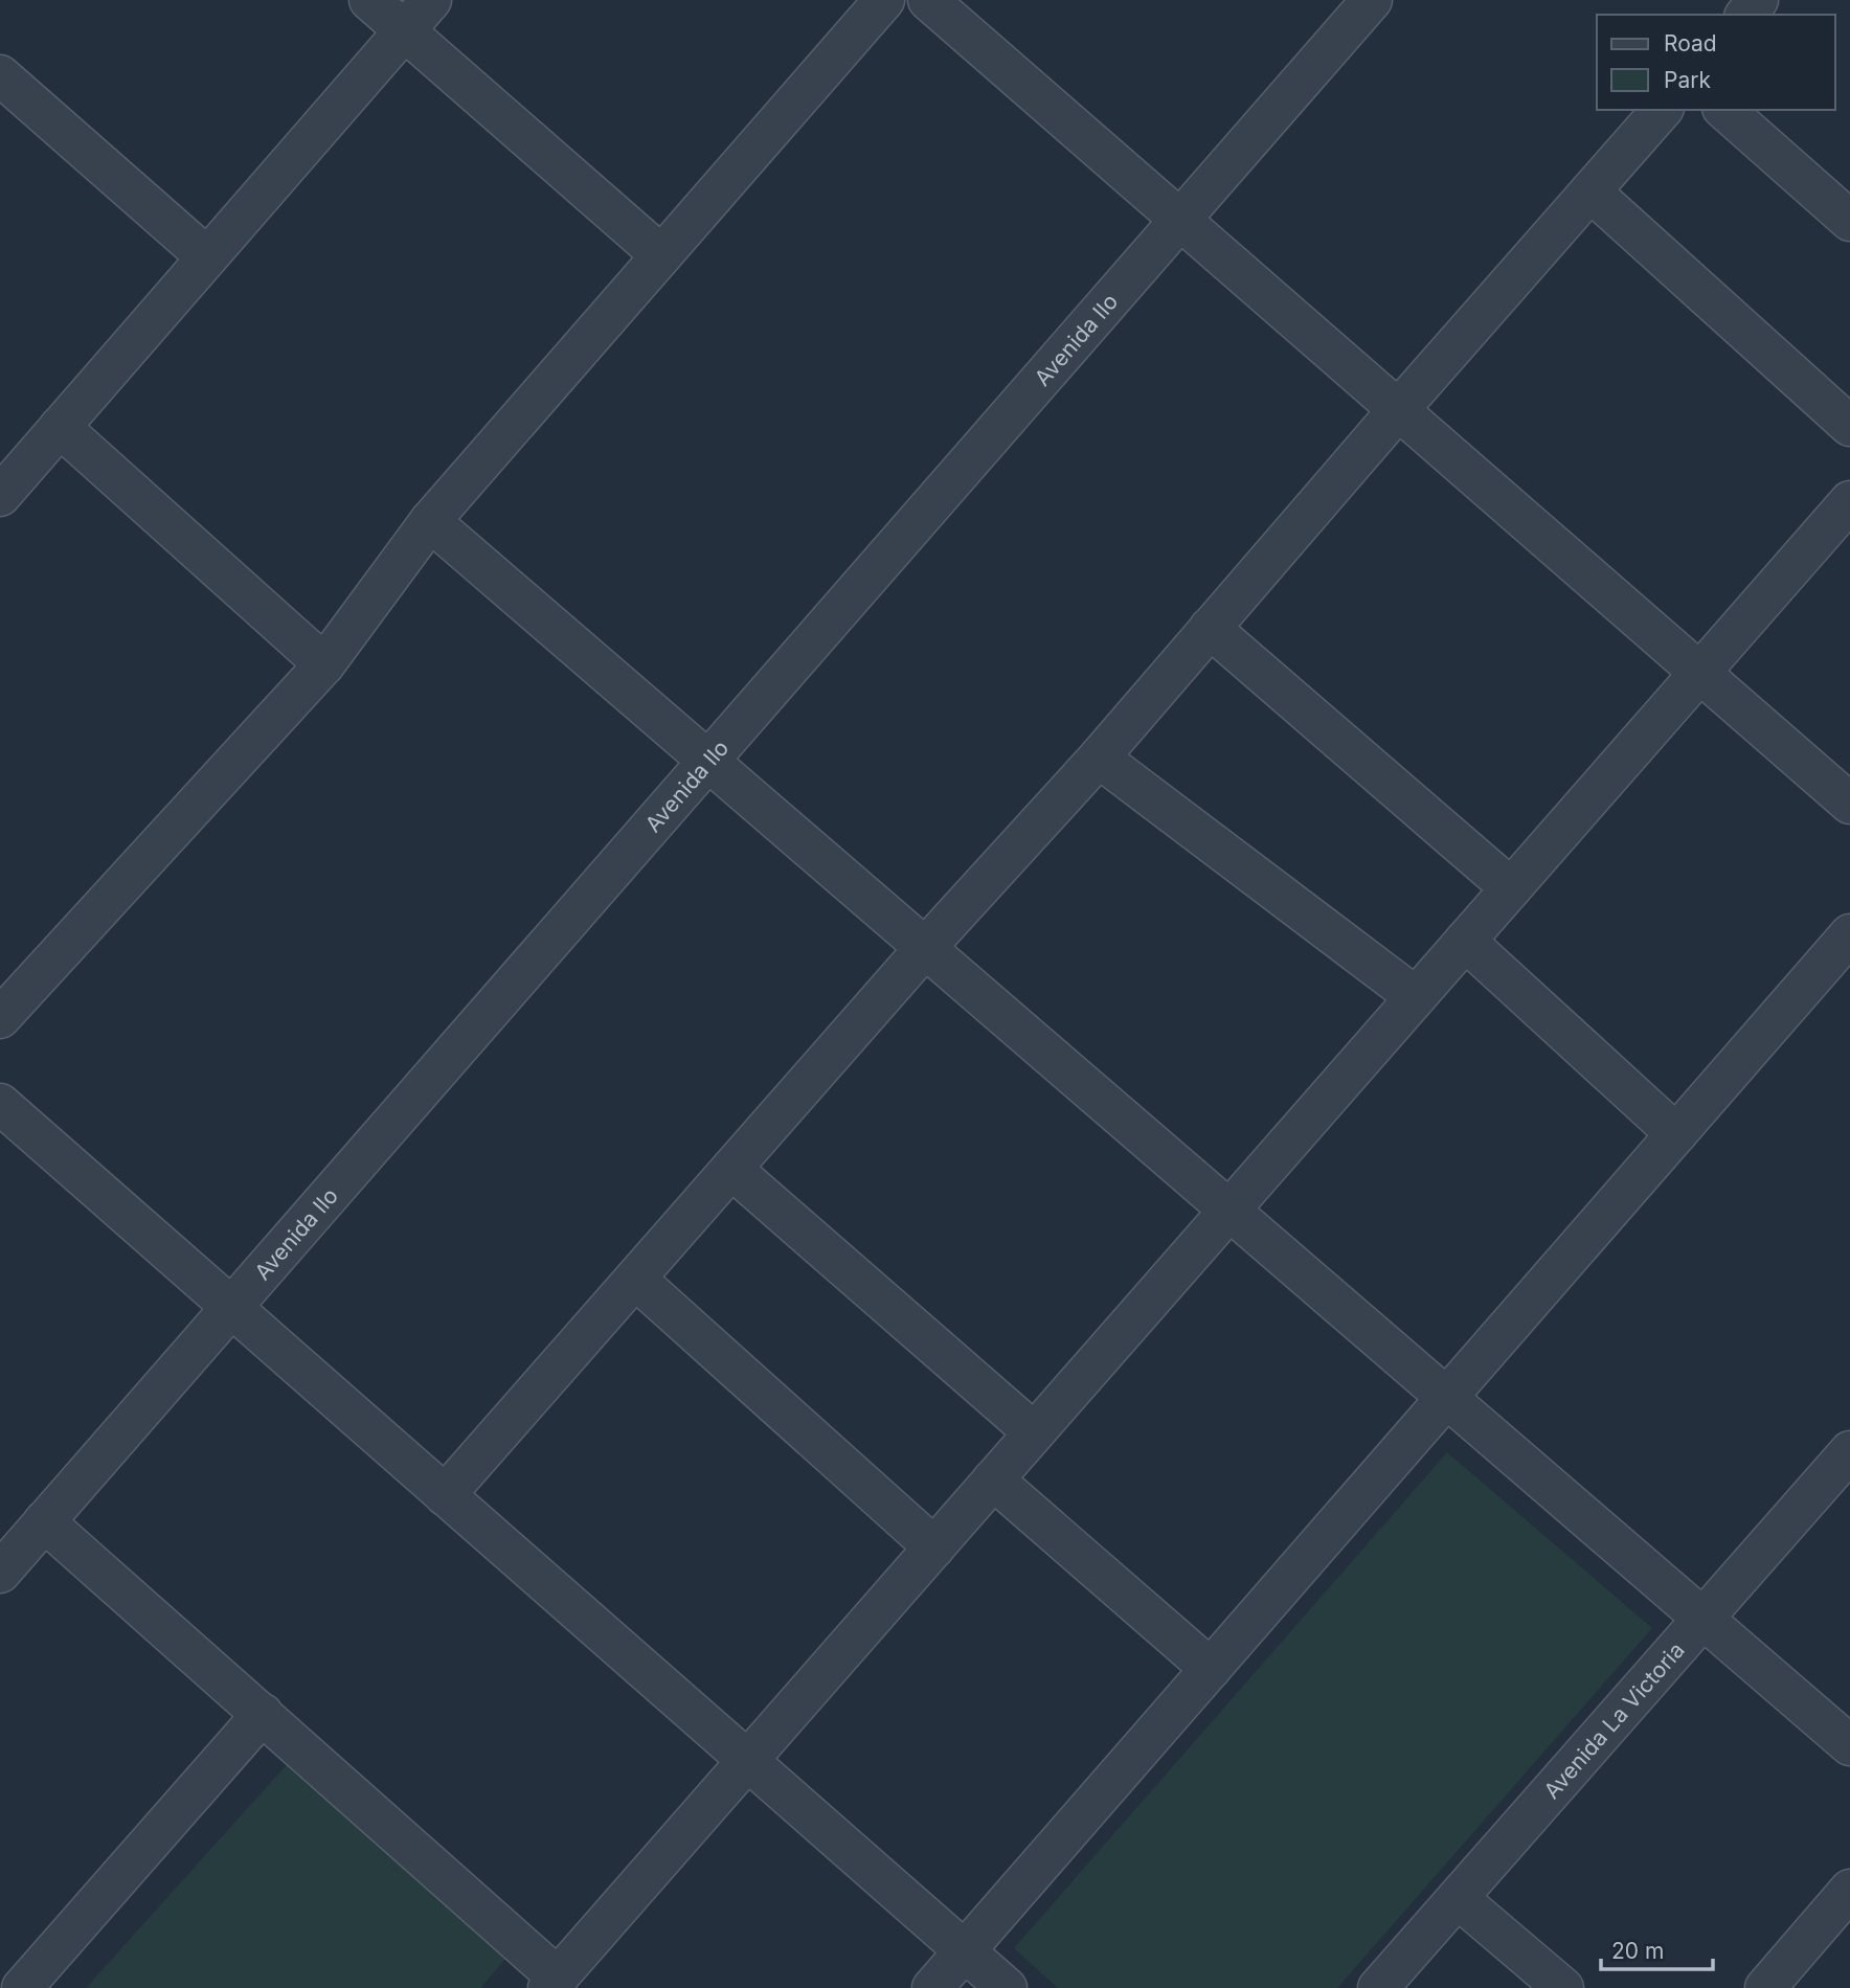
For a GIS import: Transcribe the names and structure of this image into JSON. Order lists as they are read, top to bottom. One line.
{"streets":{"street":["Avenida Ilo","Avenida La Victoria"]},"legend":["Road","Park"],"scale_bar":"20 m"}
